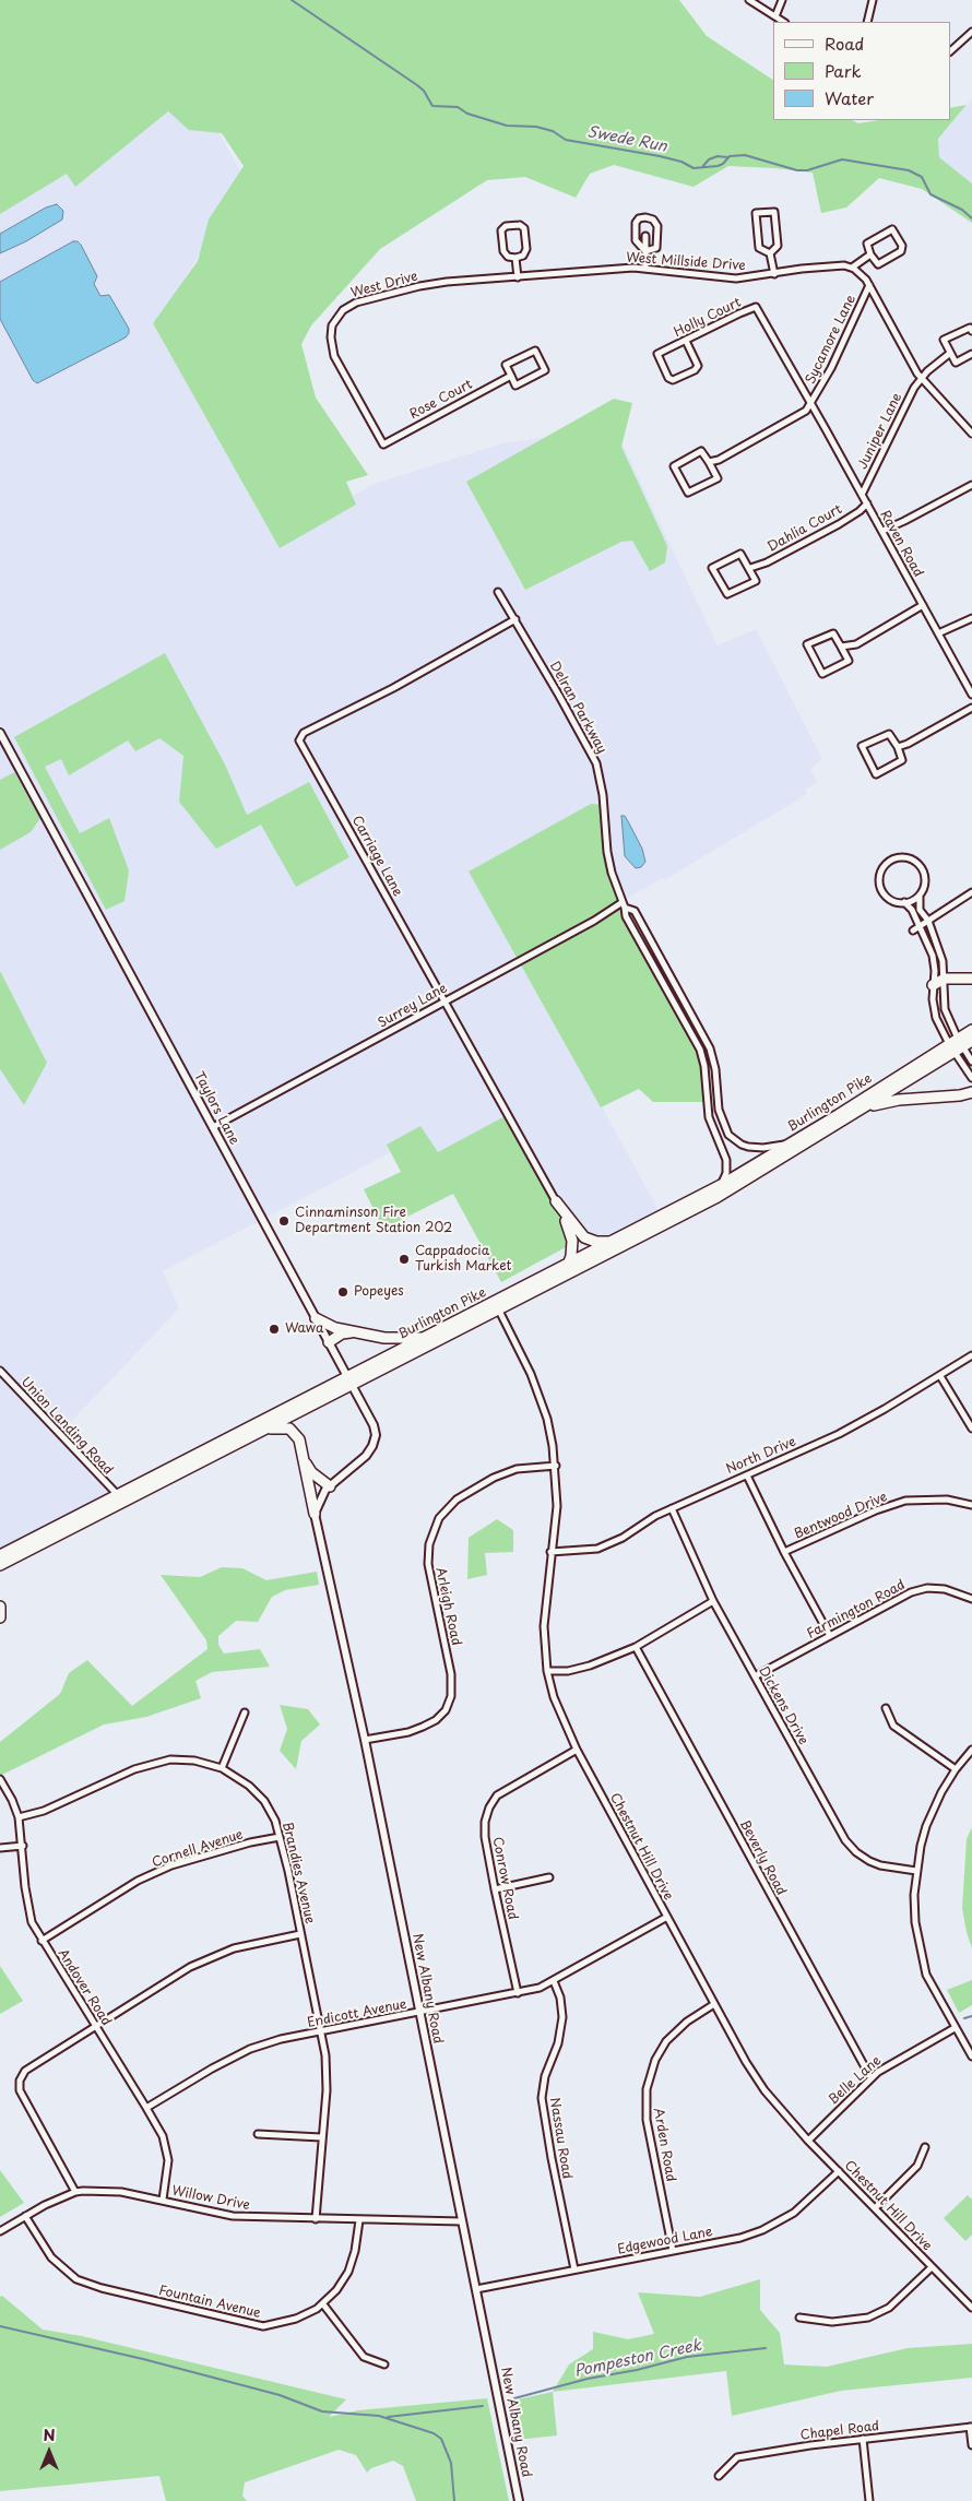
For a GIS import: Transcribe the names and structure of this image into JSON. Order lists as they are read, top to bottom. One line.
{"streets":{"highway":["Burlington Pike"],"street":["West Millside Drive","West Drive","Holly Court","Sycamore Lane","Rose Court","Juniper Lane","Dahlia Court","Raven Road","Delran Parkway","Carriage Lane","Surrey Lane","Taylors Lane","Union Landing Road","North Drive","Bentwood Drive","Arleigh Road","Farmington Road","Dickens Drive","Chestnut Hill Drive","Cornell Avenue","Beverly Road","Brandies Avenue","Conrow Road","Andover Road","New Albany Road","Endicott Avenue","Belle Lane","Nassau Road","Arden Road","Willow Drive","Edgewood Lane","Fountain Avenue","Chapel Road"]},"crossings":[["West Millside Drive","West Drive"],["West Drive","Rose Court"],["Holly Court","Sycamore Lane"],["Holly Court","Raven Road"],["Sycamore Lane","Raven Road"],["Juniper Lane","Raven Road"],["Dahlia Court","Raven Road"],["Delran Parkway","Carriage Lane"],["Delran Parkway","Surrey Lane"],["Delran Parkway","Burlington Pike"],["Carriage Lane","Surrey Lane"],["Surrey Lane","Taylors Lane"],["Burlington Pike","Taylors Lane"],["Burlington Pike","Union Landing Road"],["Burlington Pike","Chestnut Hill Drive"],["North Drive","Dickens Drive"],["North Drive","Chestnut Hill Drive"],["Arleigh Road","Chestnut Hill Drive"],["Arleigh Road","New Albany Road"],["Farmington Road","Dickens Drive"],["Chestnut Hill Drive","Conrow Road"],["Chestnut Hill Drive","Endicott Avenue"],["Chestnut Hill Drive","Belle Lane"],["Chestnut Hill Drive","Arden Road"],["Chestnut Hill Drive","Edgewood Lane"],["Cornell Avenue","Brandies Avenue"],["Cornell Avenue","Andover Road"],["Beverly Road","Belle Lane"],["Brandies Avenue","Andover Road"],["Brandies Avenue","Endicott Avenue"],["Brandies Avenue","Willow Drive"],["Conrow Road","Endicott Avenue"],["Andover Road","Endicott Avenue"],["Andover Road","Willow Drive"],["New Albany Road","Endicott Avenue"],["New Albany Road","Willow Drive"],["New Albany Road","Edgewood Lane"],["Endicott Avenue","Nassau Road"],["Nassau Road","Edgewood Lane"],["Arden Road","Edgewood Lane"],["Willow Drive","Fountain Avenue"]],"water":["Swede Run","Pompeston Creek"],"places":["Cinnaminson Fire Department Station 202","Cappadocia Turkish Market","Popeyes","Wawa"],"legend":["Road","Park","Water"],"north":"top"}
